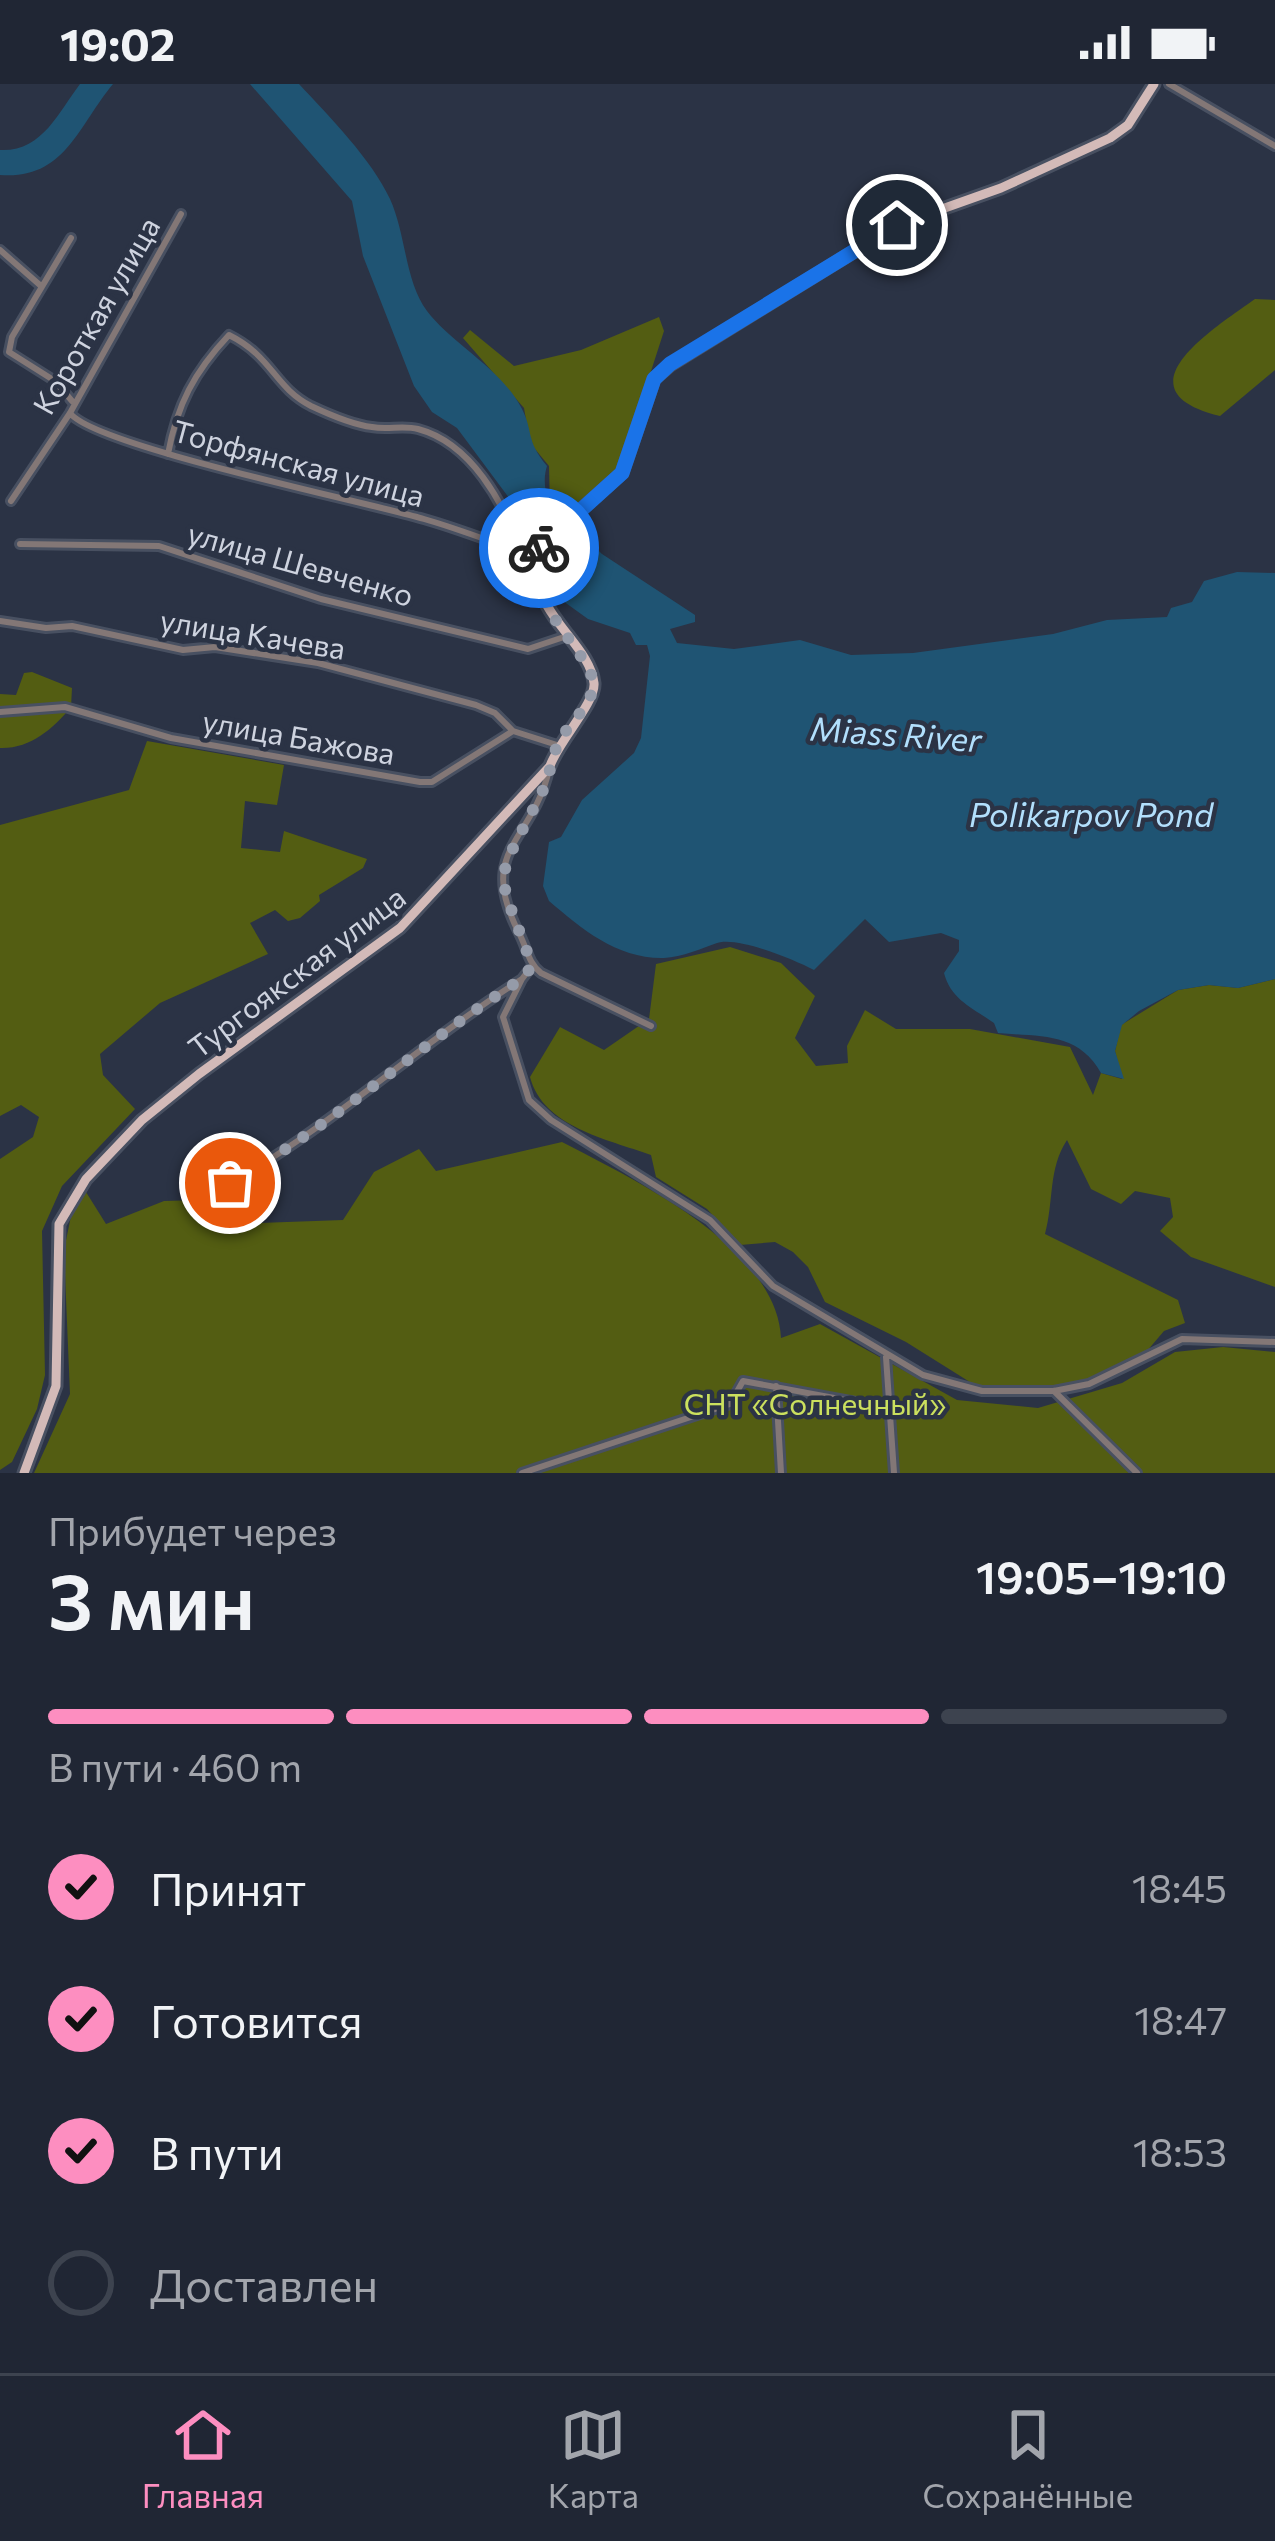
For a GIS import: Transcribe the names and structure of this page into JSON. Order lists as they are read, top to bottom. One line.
{"streets":{"main road":["Тургоякская улица"],"street":["Короткая улица","Торфянская улица","улица Шевченко","улица Качева","улица Бажова"]},"crossings":[["Короткая улица","Торфянская улица"],["Торфянская улица","Тургоякская улица"],["улица Шевченко","Тургоякская улица"],["улица Качева","улица Бажова"],["улица Качева","Тургоякская улица"]],"water":["Miass River","Polikarpov Pond"],"parks":["СНТ «Солнечный»"],"page":{"status":"19:02","heading":["3 мин","Прибудет через","19:05–19:10"],"bar":"В пути · 460 m","list":[["Принят","18:45"],["Готовится","18:47"],["В пути","18:53"],"Доставлен"],"tabs":["Главная","Карта","Сохранённые"]}}
